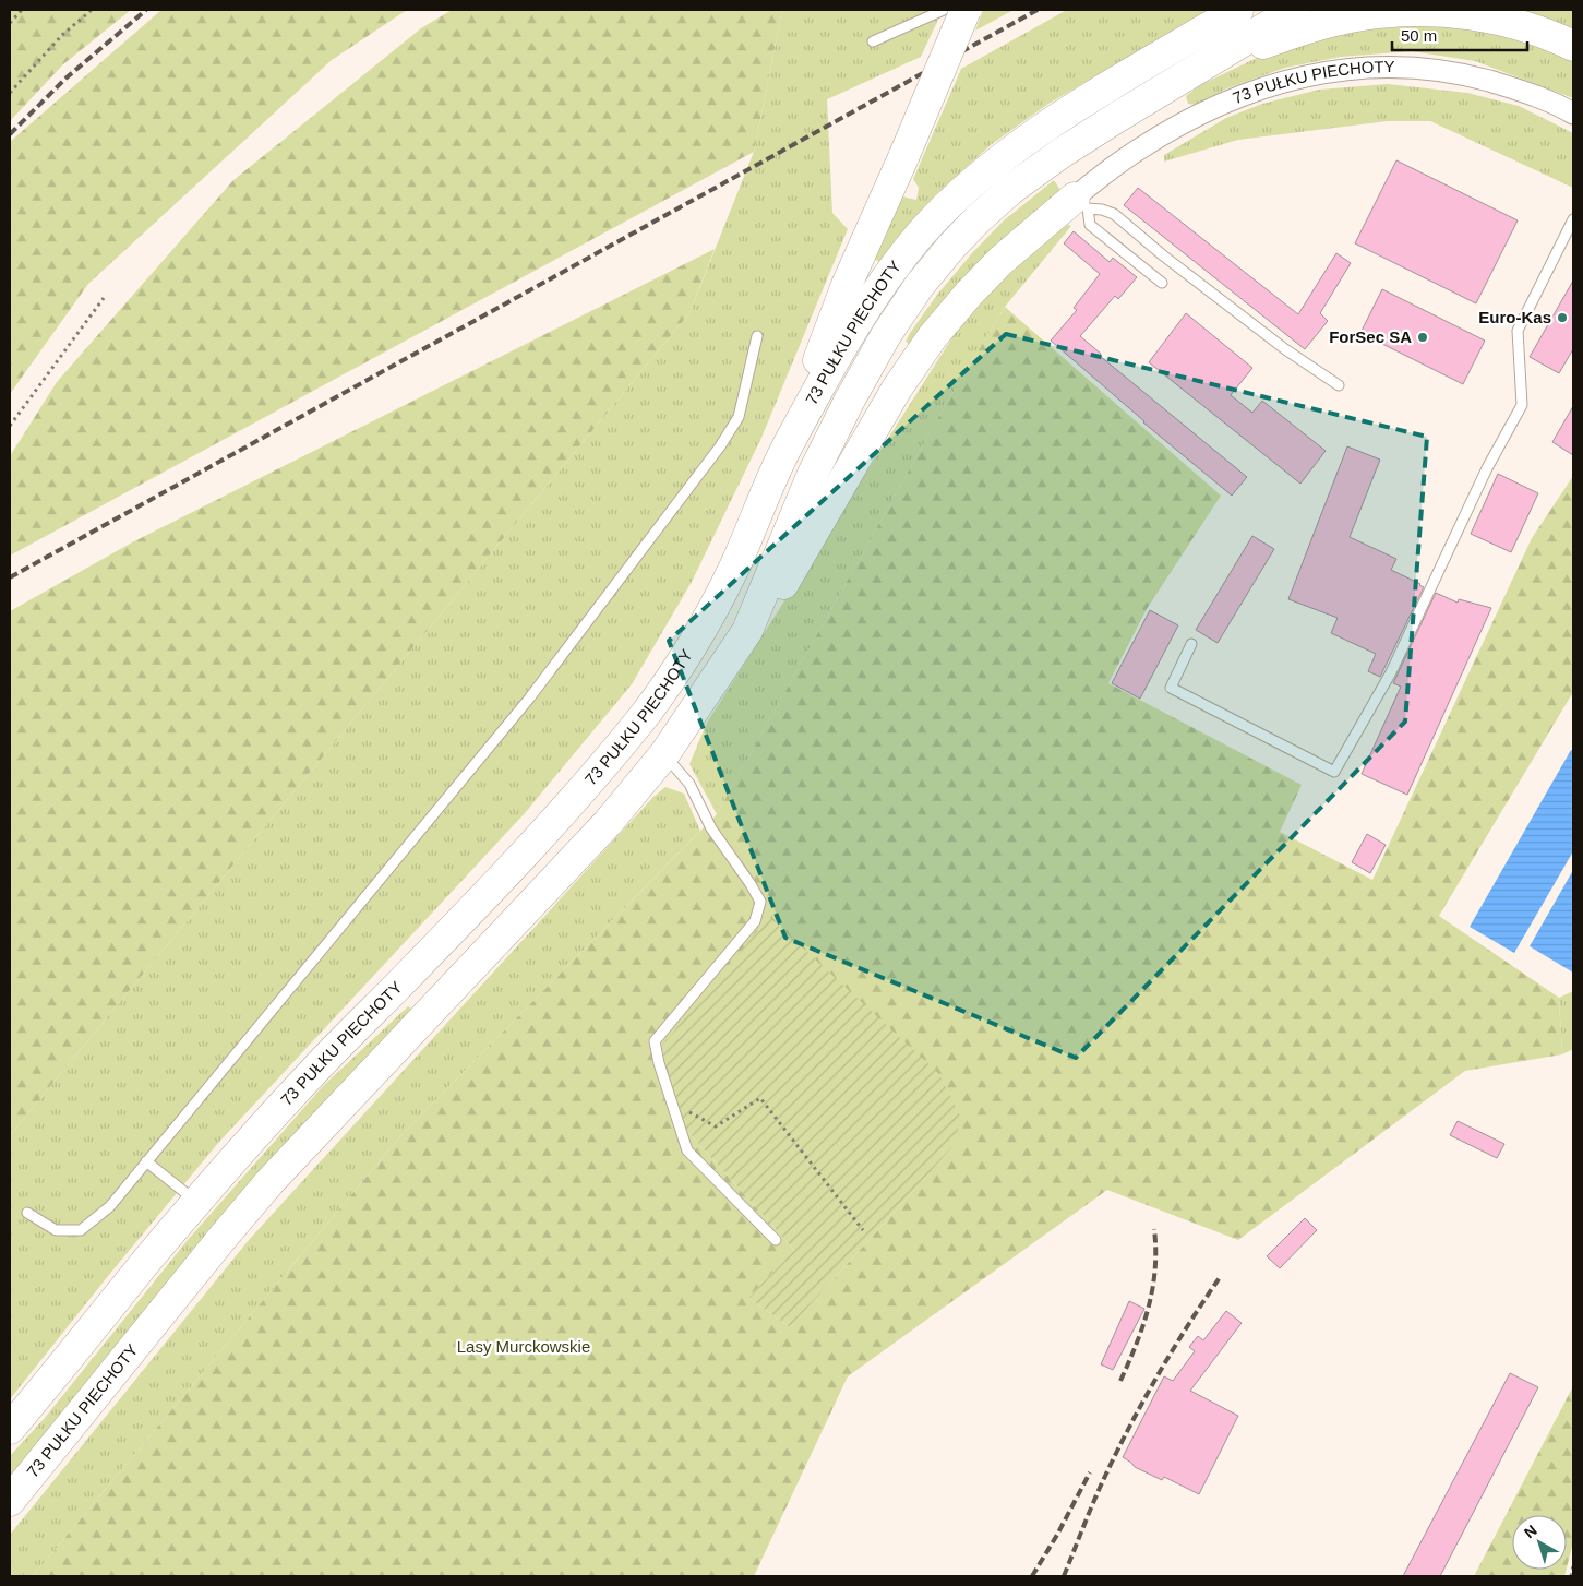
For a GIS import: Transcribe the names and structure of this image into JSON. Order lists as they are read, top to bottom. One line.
{"streets":{"main road":["73 PUŁKU PIECHOTY"]},"parks":["Lasy Murckowskie"],"places":["Euro-Kas","ForSec SA"],"scale_bar":"50 m","north":"top left"}
